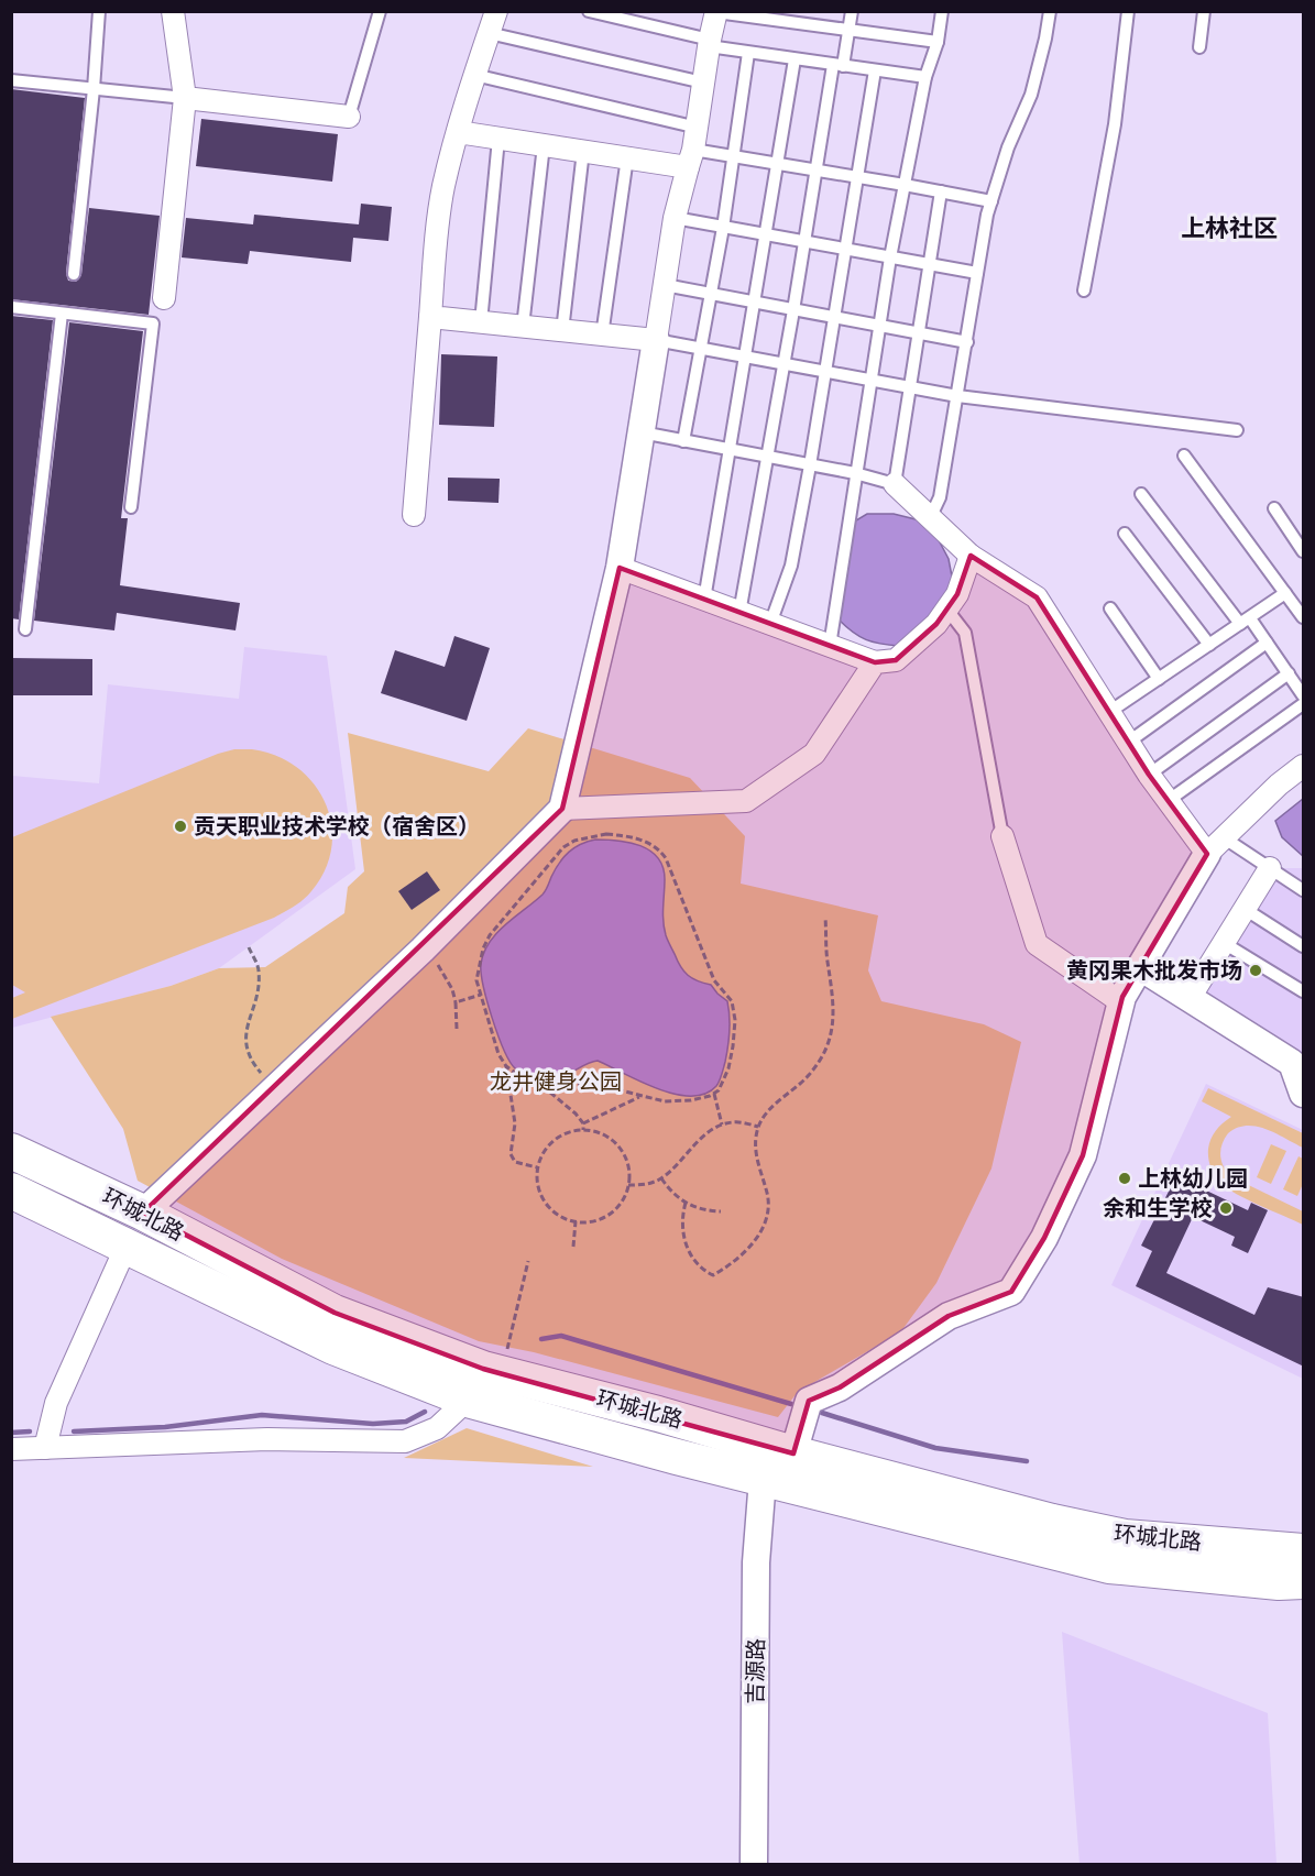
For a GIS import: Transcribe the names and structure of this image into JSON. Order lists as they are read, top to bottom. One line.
{"streets":{"main road":["环城北路"],"street":["吉源路"]},"crossings":[["环城北路","吉源路"]],"districts":["上林社区"],"parks":["龙井健身公园"],"places":["贡天职业技术学校（宿舍区）","黄冈果木批发市场","上林幼儿园","余和生学校"]}
